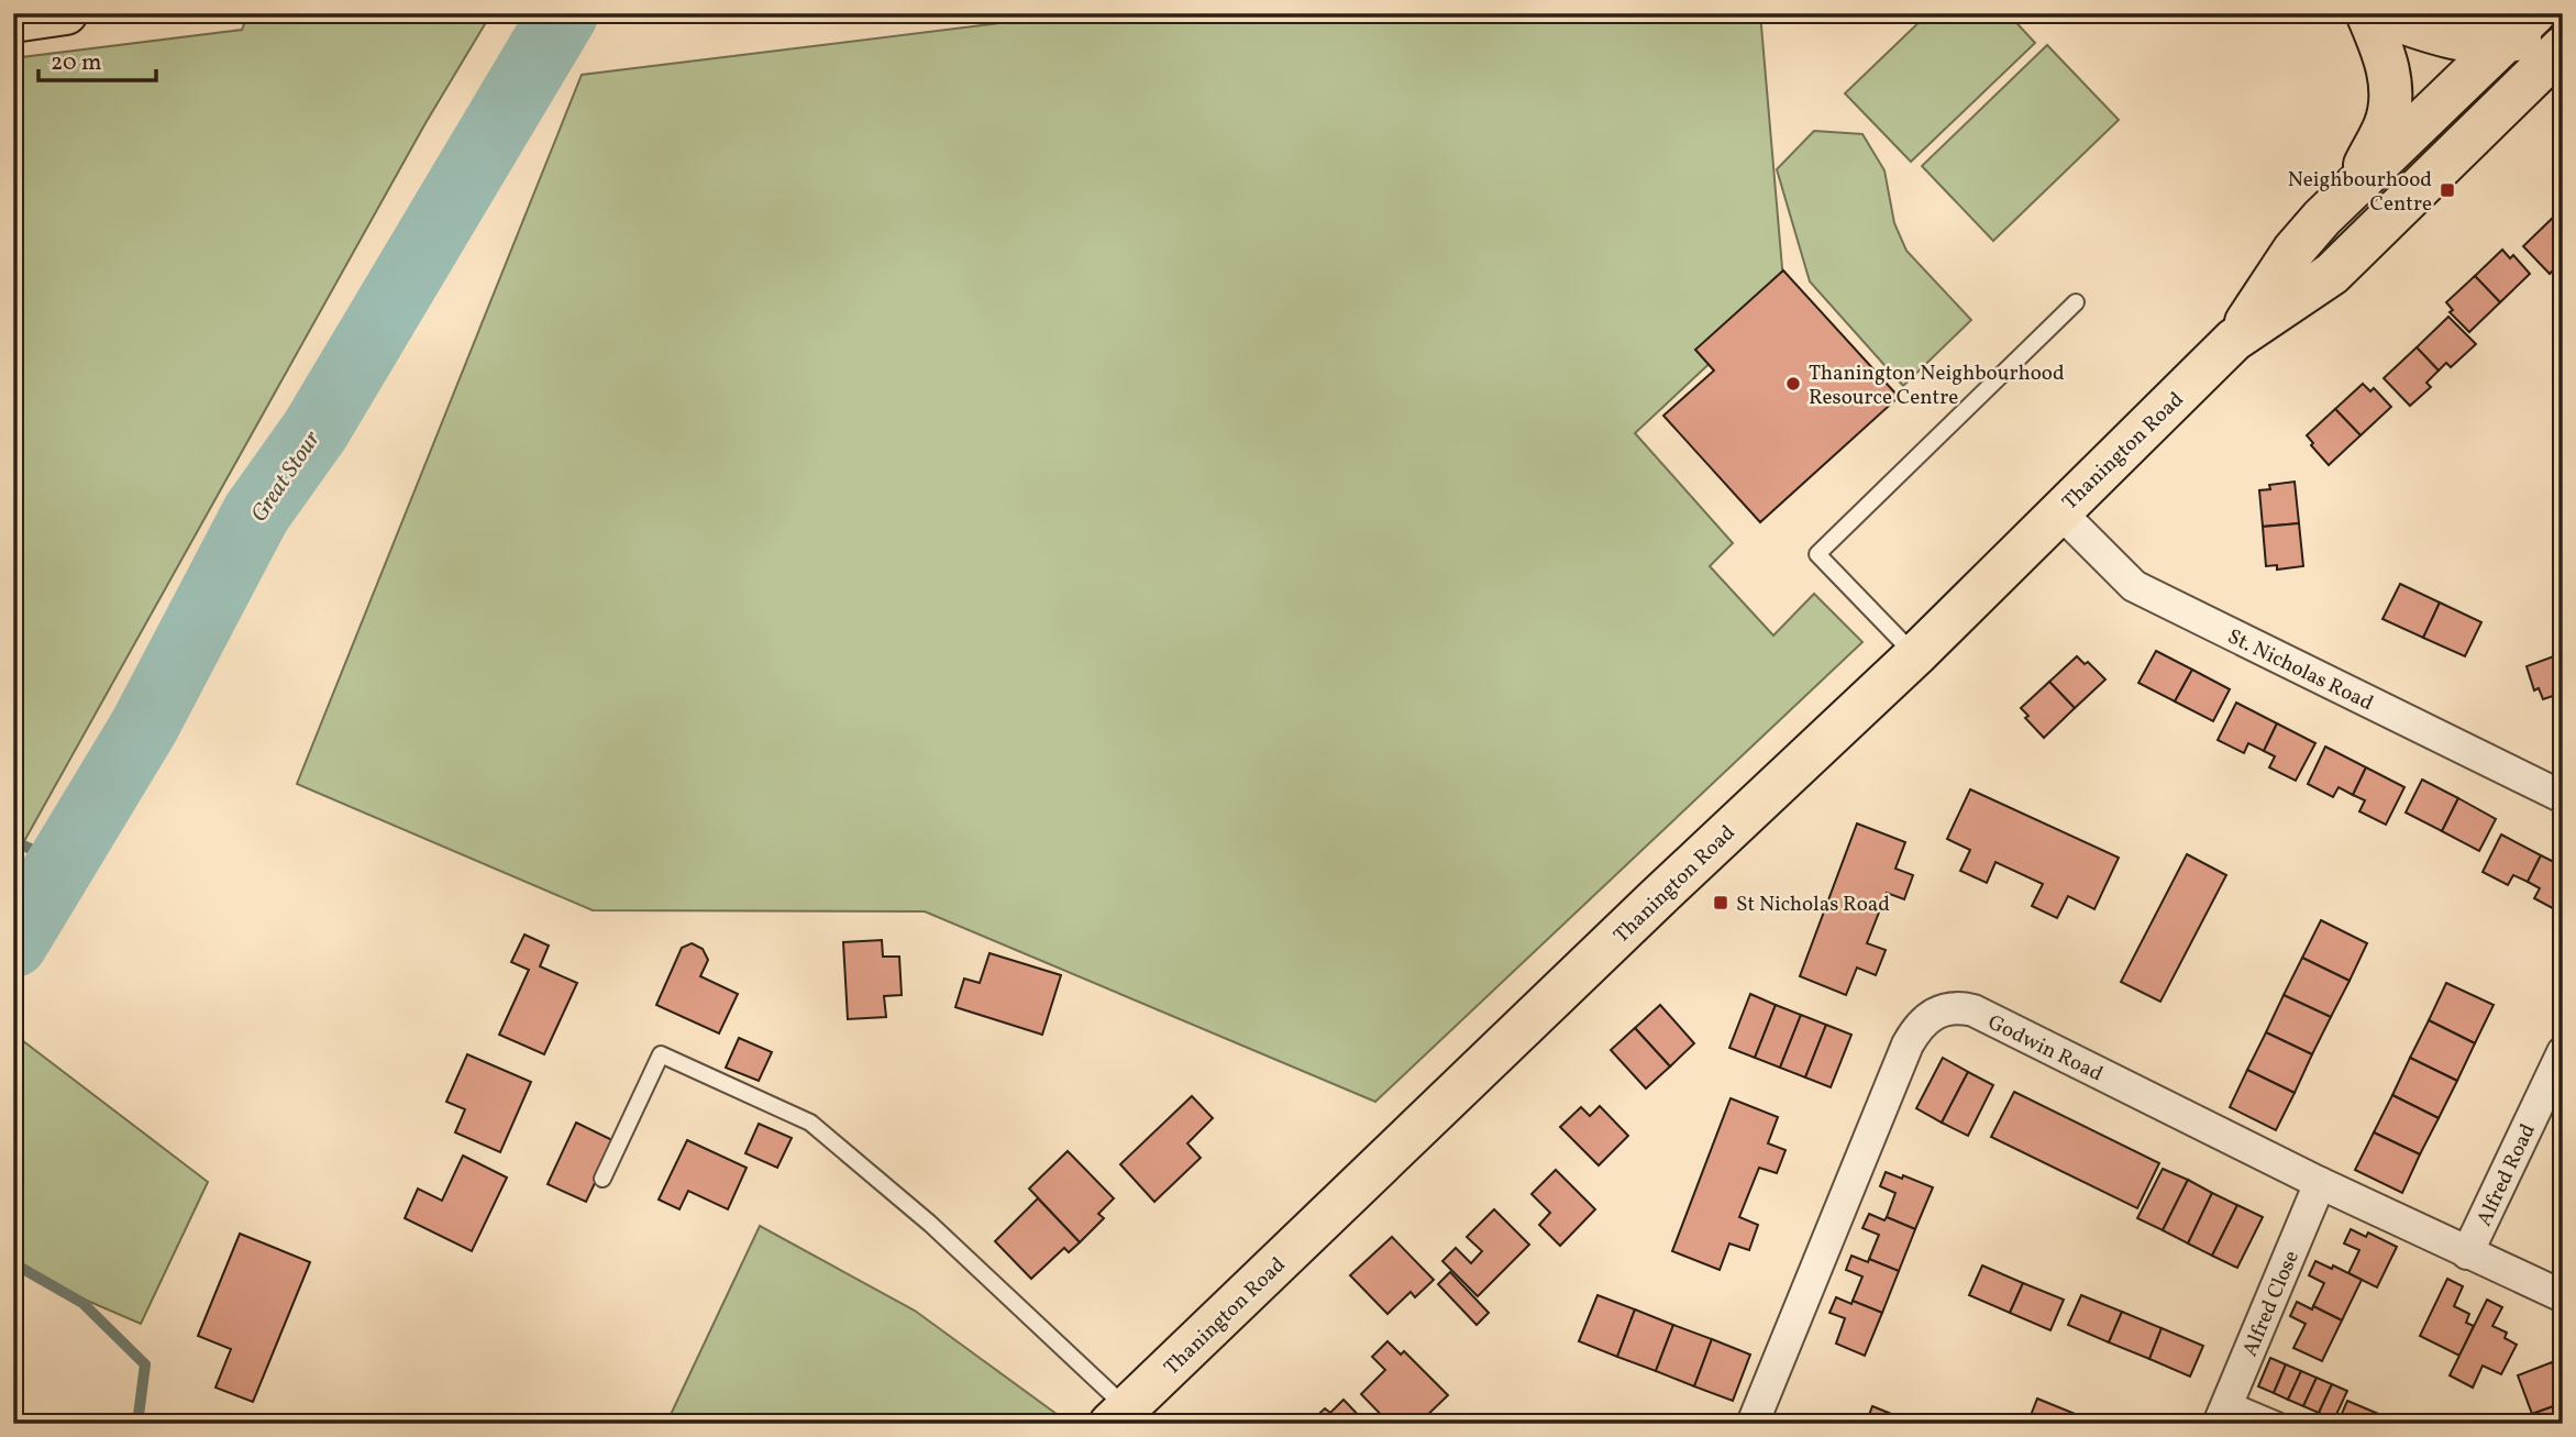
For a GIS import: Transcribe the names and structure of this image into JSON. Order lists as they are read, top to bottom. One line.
{"streets":{"highway":["Thanington Road"],"street":["St. Nicholas Road","Godwin Road","Alfred Road","Alfred Close"]},"crossings":[["Thanington Road","St. Nicholas Road"],["Godwin Road","Alfred Road"],["Godwin Road","Alfred Close"]],"water":["Great Stour"],"places":{"transit":["Neighbourhood Centre","St Nicholas Road"],"other":["Thanington Neighbourhood Resource Centre"]},"scale_bar":"20 m"}
